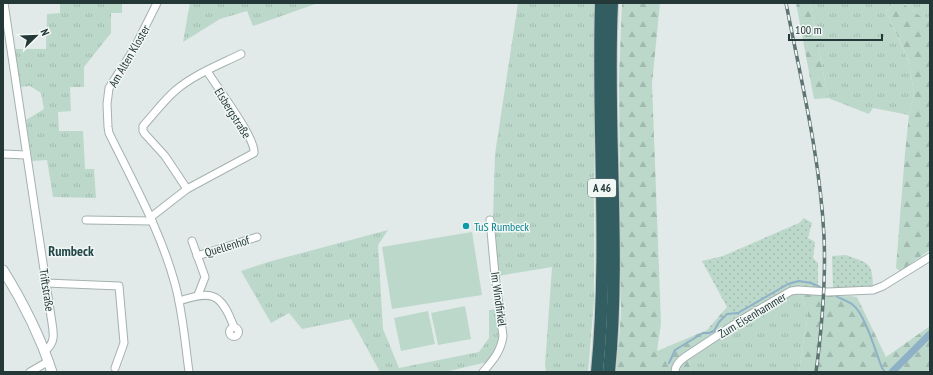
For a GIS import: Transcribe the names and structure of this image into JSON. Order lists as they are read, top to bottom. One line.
{"streets":{"highway":["A 46"],"street":["Am Alten Kloster","Elsbergstraße","Quellenhof","Triftstraße","Im Windfirkel","Zum Eisenhammer"]},"crossings":[["Am Alten Kloster","Elsbergstraße"]],"districts":["Rumbeck"],"places":["TuS Rumbeck"],"scale_bar":"100 m","north":"top right"}
